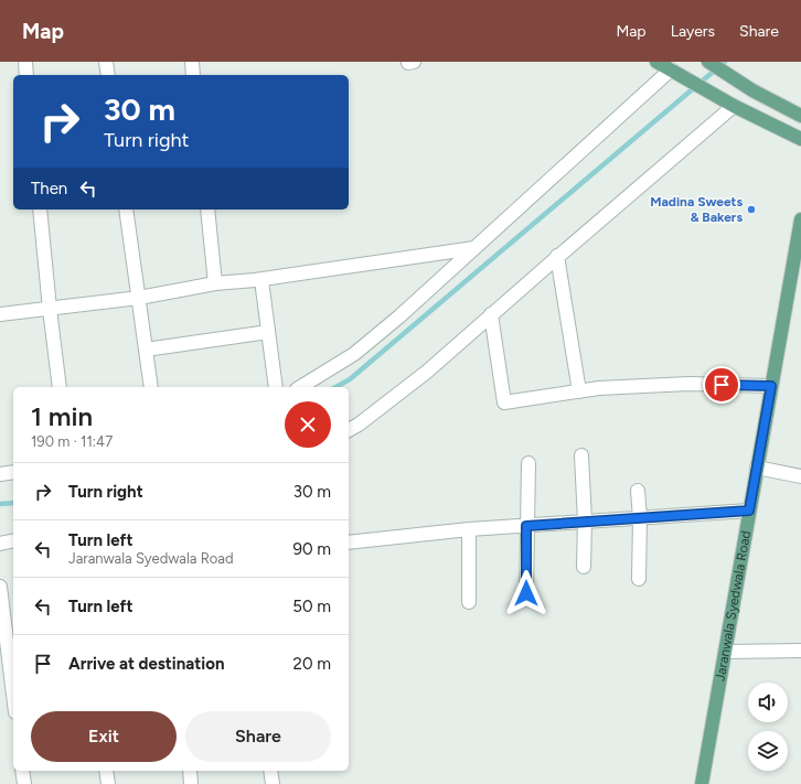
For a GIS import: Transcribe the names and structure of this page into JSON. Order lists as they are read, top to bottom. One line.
{"streets":{"main road":["Jaranwala Syedwala Road"]},"places":["Madina Sweets & Bakers"],"page":{"header":"Map","nav":["Map","Layers","Share"],"turn":["30 m","Turn right"],"then":"Then","heading":["1 min","190 m · 11:47"],"list":[{"name":"Turn right","value":"30 m"},{"name":"Turn left","note":"Jaranwala Syedwala Road","value":"90 m"},{"name":"Turn left","value":"50 m"},{"name":"Arrive at destination","value":"20 m"}],"buttons":["Exit","Share"]}}
